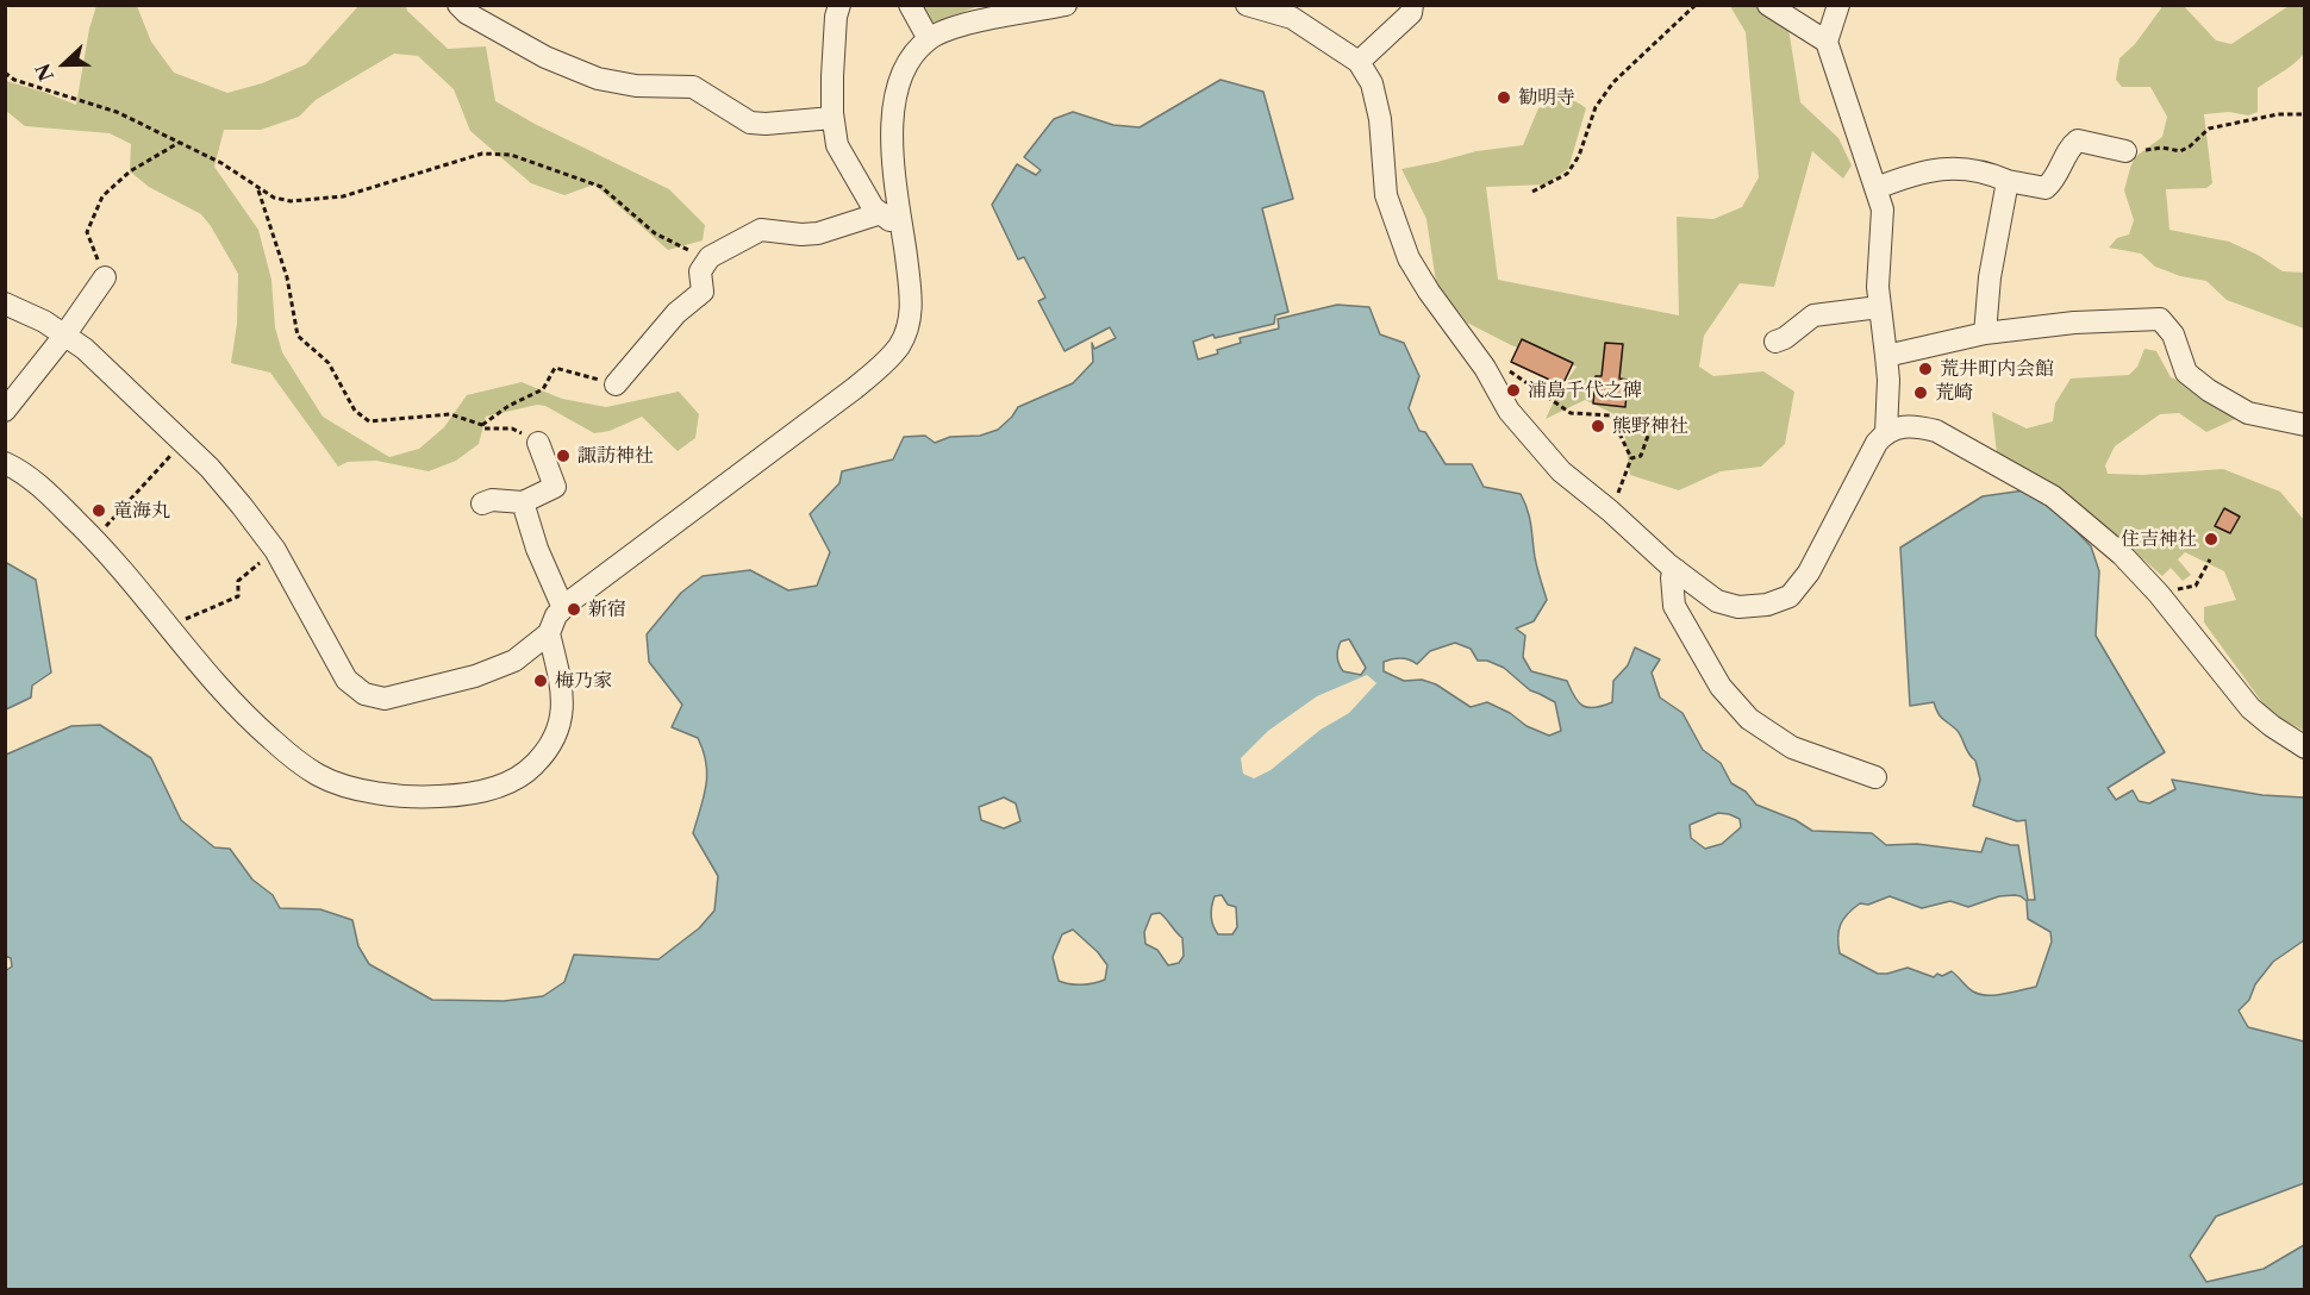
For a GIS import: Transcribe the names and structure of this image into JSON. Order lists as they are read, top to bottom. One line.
{"places":["勧明寺","荒井町内会館","浦島千代之碑","荒崎","熊野神社","諏訪神社","竜海丸","住吉神社","新宿","梅乃家"],"north":"left"}
